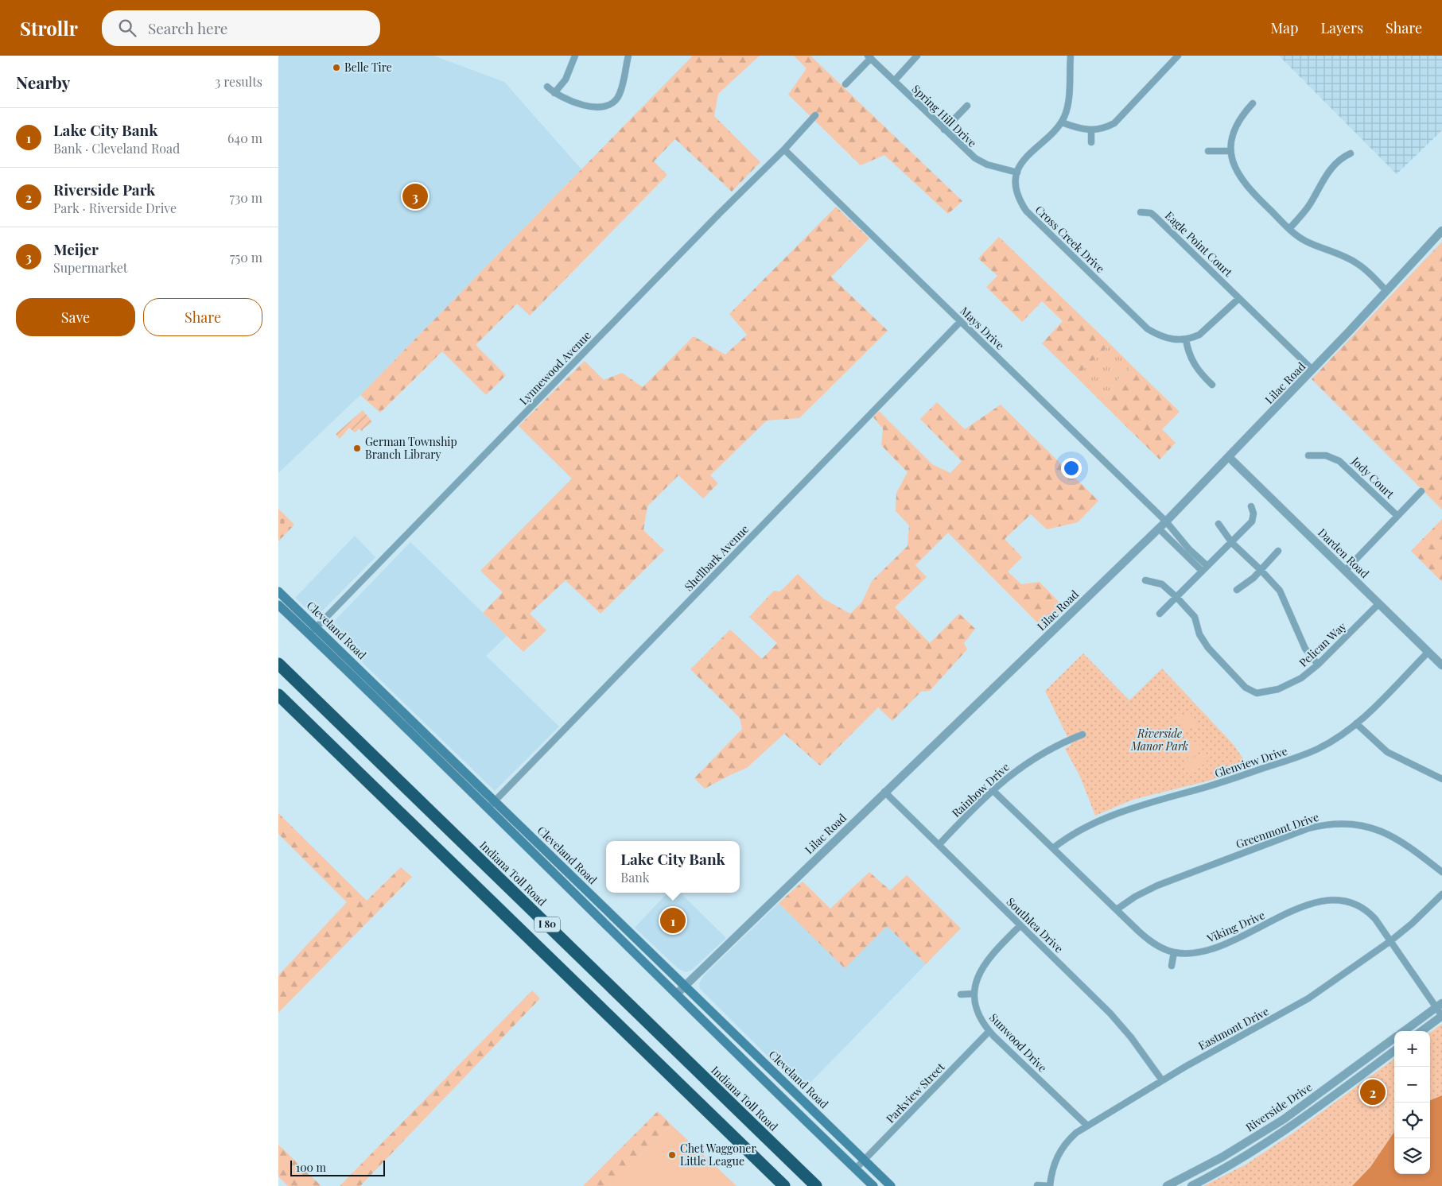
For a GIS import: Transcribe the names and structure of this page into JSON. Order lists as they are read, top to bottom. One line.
{"streets":{"highway":["Indiana Toll Road","I 80"],"main road":["Cleveland Road"],"street":["Spring Hill Drive","Cross Creek Drive","Eagle Point Court","Mays Drive","Lynnewood Avenue","Lilac Road","Jody Court","Darden Road","Shellbark Avenue","Pelican Way","Glenview Drive","Rainbow Drive","Greenmont Drive","Southlea Drive","Viking Drive","Eastmont Drive","Sunwood Drive","Parkview Street","Riverside Drive"]},"crossings":[["Spring Hill Drive","Cross Creek Drive"],["Eagle Point Court","Lilac Road"],["Mays Drive","Lynnewood Avenue"],["Mays Drive","Lilac Road"],["Mays Drive","Shellbark Avenue"],["Lynnewood Avenue","Cleveland Road"],["Lilac Road","Darden Road"],["Lilac Road","Cleveland Road"],["Lilac Road","Southlea Drive"],["Darden Road","Pelican Way"],["Darden Road","Glenview Drive"],["Shellbark Avenue","Cleveland Road"],["Cleveland Road","Parkview Street"],["Glenview Drive","Viking Drive"],["Rainbow Drive","Southlea Drive"],["Rainbow Drive","Viking Drive"],["Greenmont Drive","Viking Drive"],["Southlea Drive","Eastmont Drive"],["Southlea Drive","Sunwood Drive"],["Viking Drive","Eastmont Drive"],["Eastmont Drive","Sunwood Drive"],["Sunwood Drive","Parkview Street"]],"parks":["Riverside Manor Park"],"places":["Belle Tire","German Township Branch Library","Chet Waggoner Little League"],"scale_bar":"100 m","page":{"header":"Strollr","search":"Search here","nav":["Map","Layers","Share"],"heading":["Nearby","3 results"],"list":[{"mark":"1","name":"Lake City Bank","note":"Bank · Cleveland Road","value":"640 m"},{"mark":"2","name":"Riverside Park","note":"Park · Riverside Drive","value":"730 m"},{"mark":"3","name":"Meijer","note":"Supermarket","value":"750 m"}],"pins":["3","1","2"],"buttons":["Save","Share"],"popup":["Lake City Bank","Bank"],"map_buttons":["+","−"],"scale":"100 m"}}
